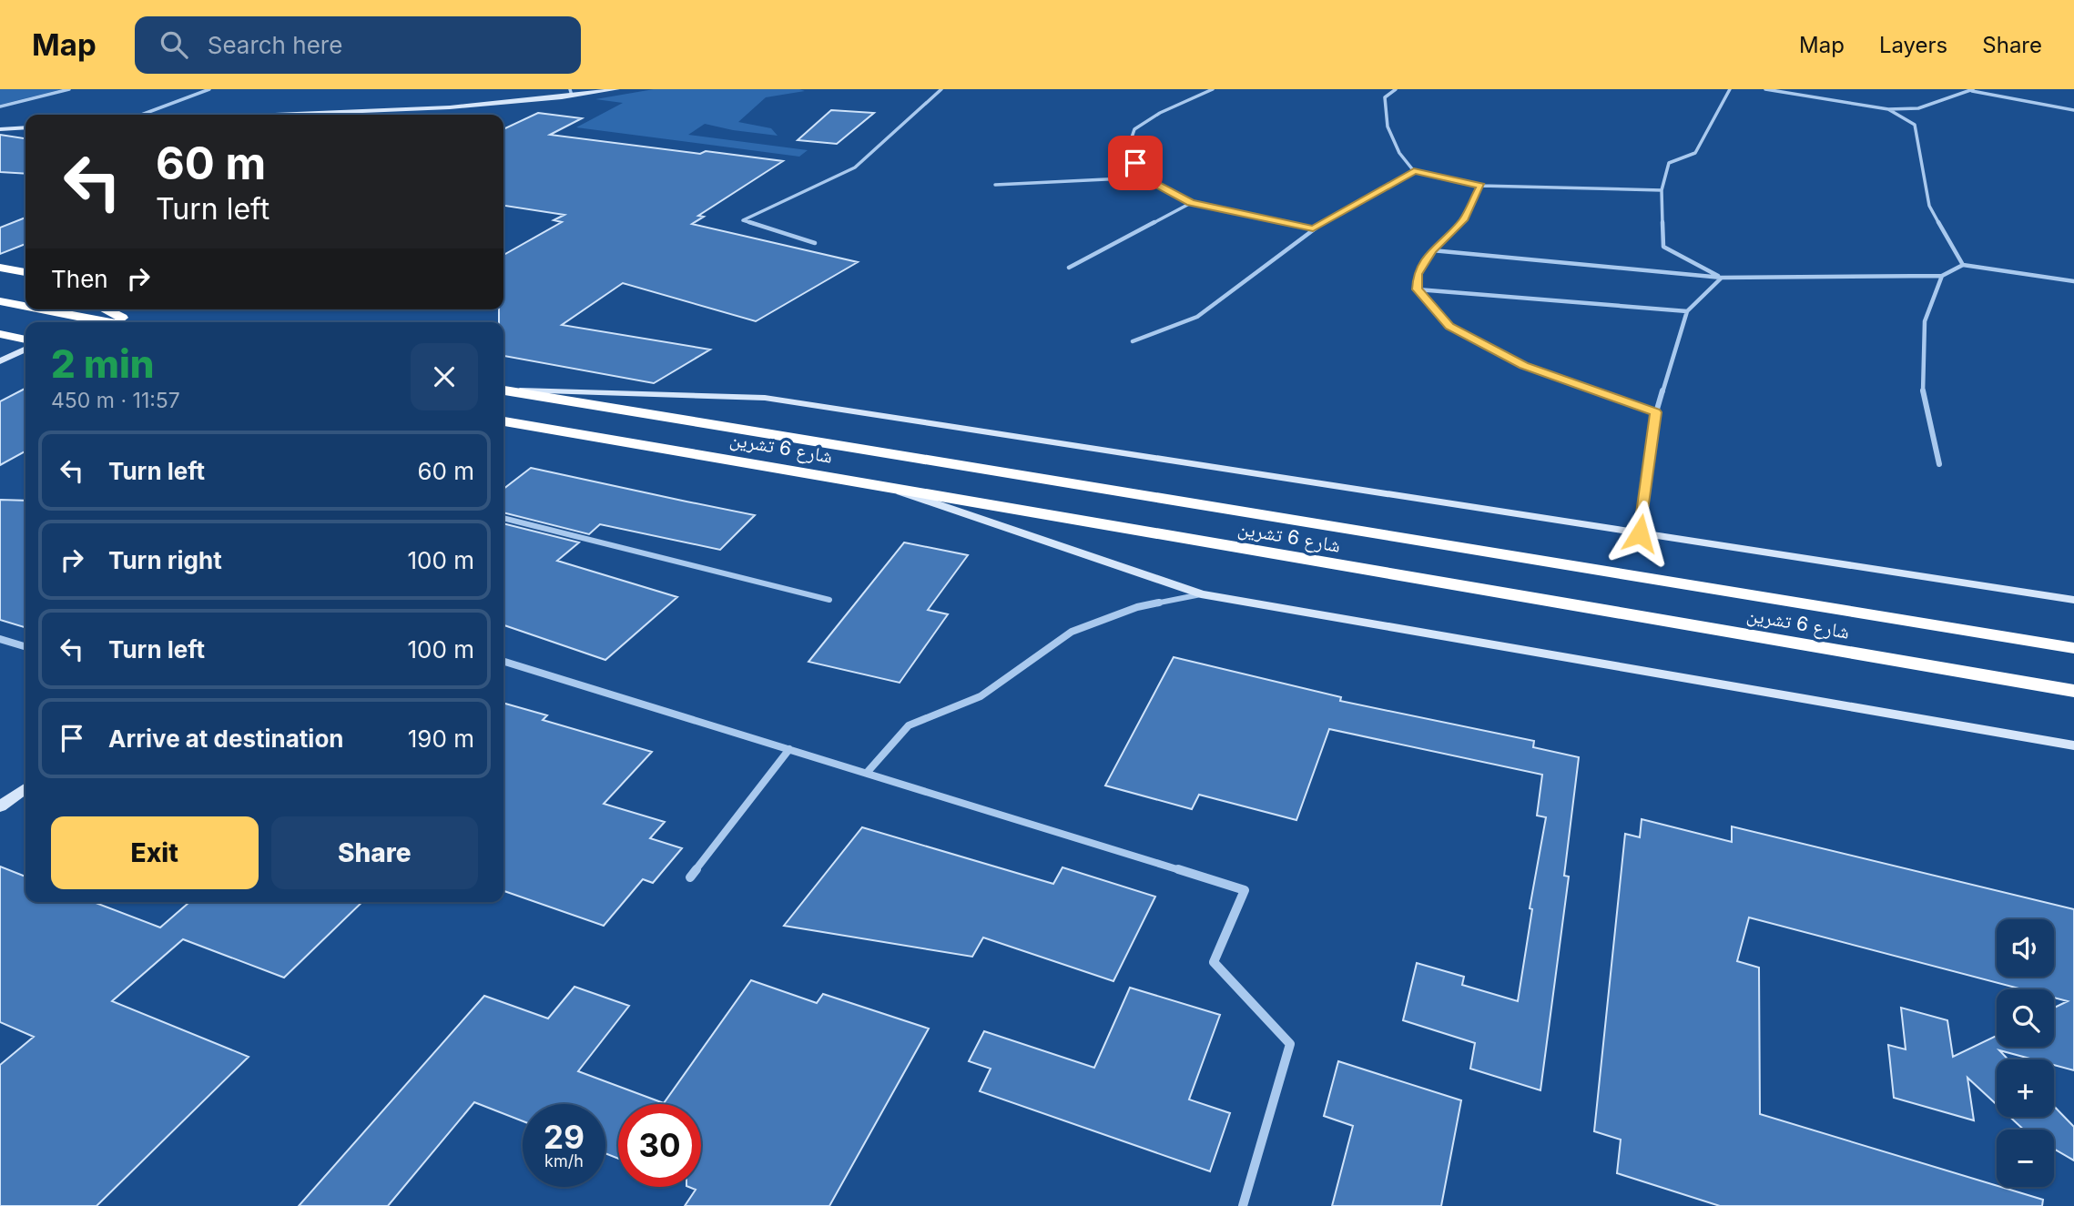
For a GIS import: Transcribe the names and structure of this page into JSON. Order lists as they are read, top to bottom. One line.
{"streets":{"highway":["شارع 6 تشرين"]},"page":{"header":"Map","search":"Search here","nav":["Map","Layers","Share"],"turn":["60 m","Turn left"],"then":"Then","heading":["2 min","450 m · 11:57"],"list":[{"name":"Turn left","value":"60 m"},{"name":"Turn right","value":"100 m"},{"name":"Turn left","value":"100 m"},{"name":"Arrive at destination","value":"190 m"}],"buttons":["Exit","Share"],"map_buttons":["+","−"],"speed":"29 km/h","limit":"30"}}
